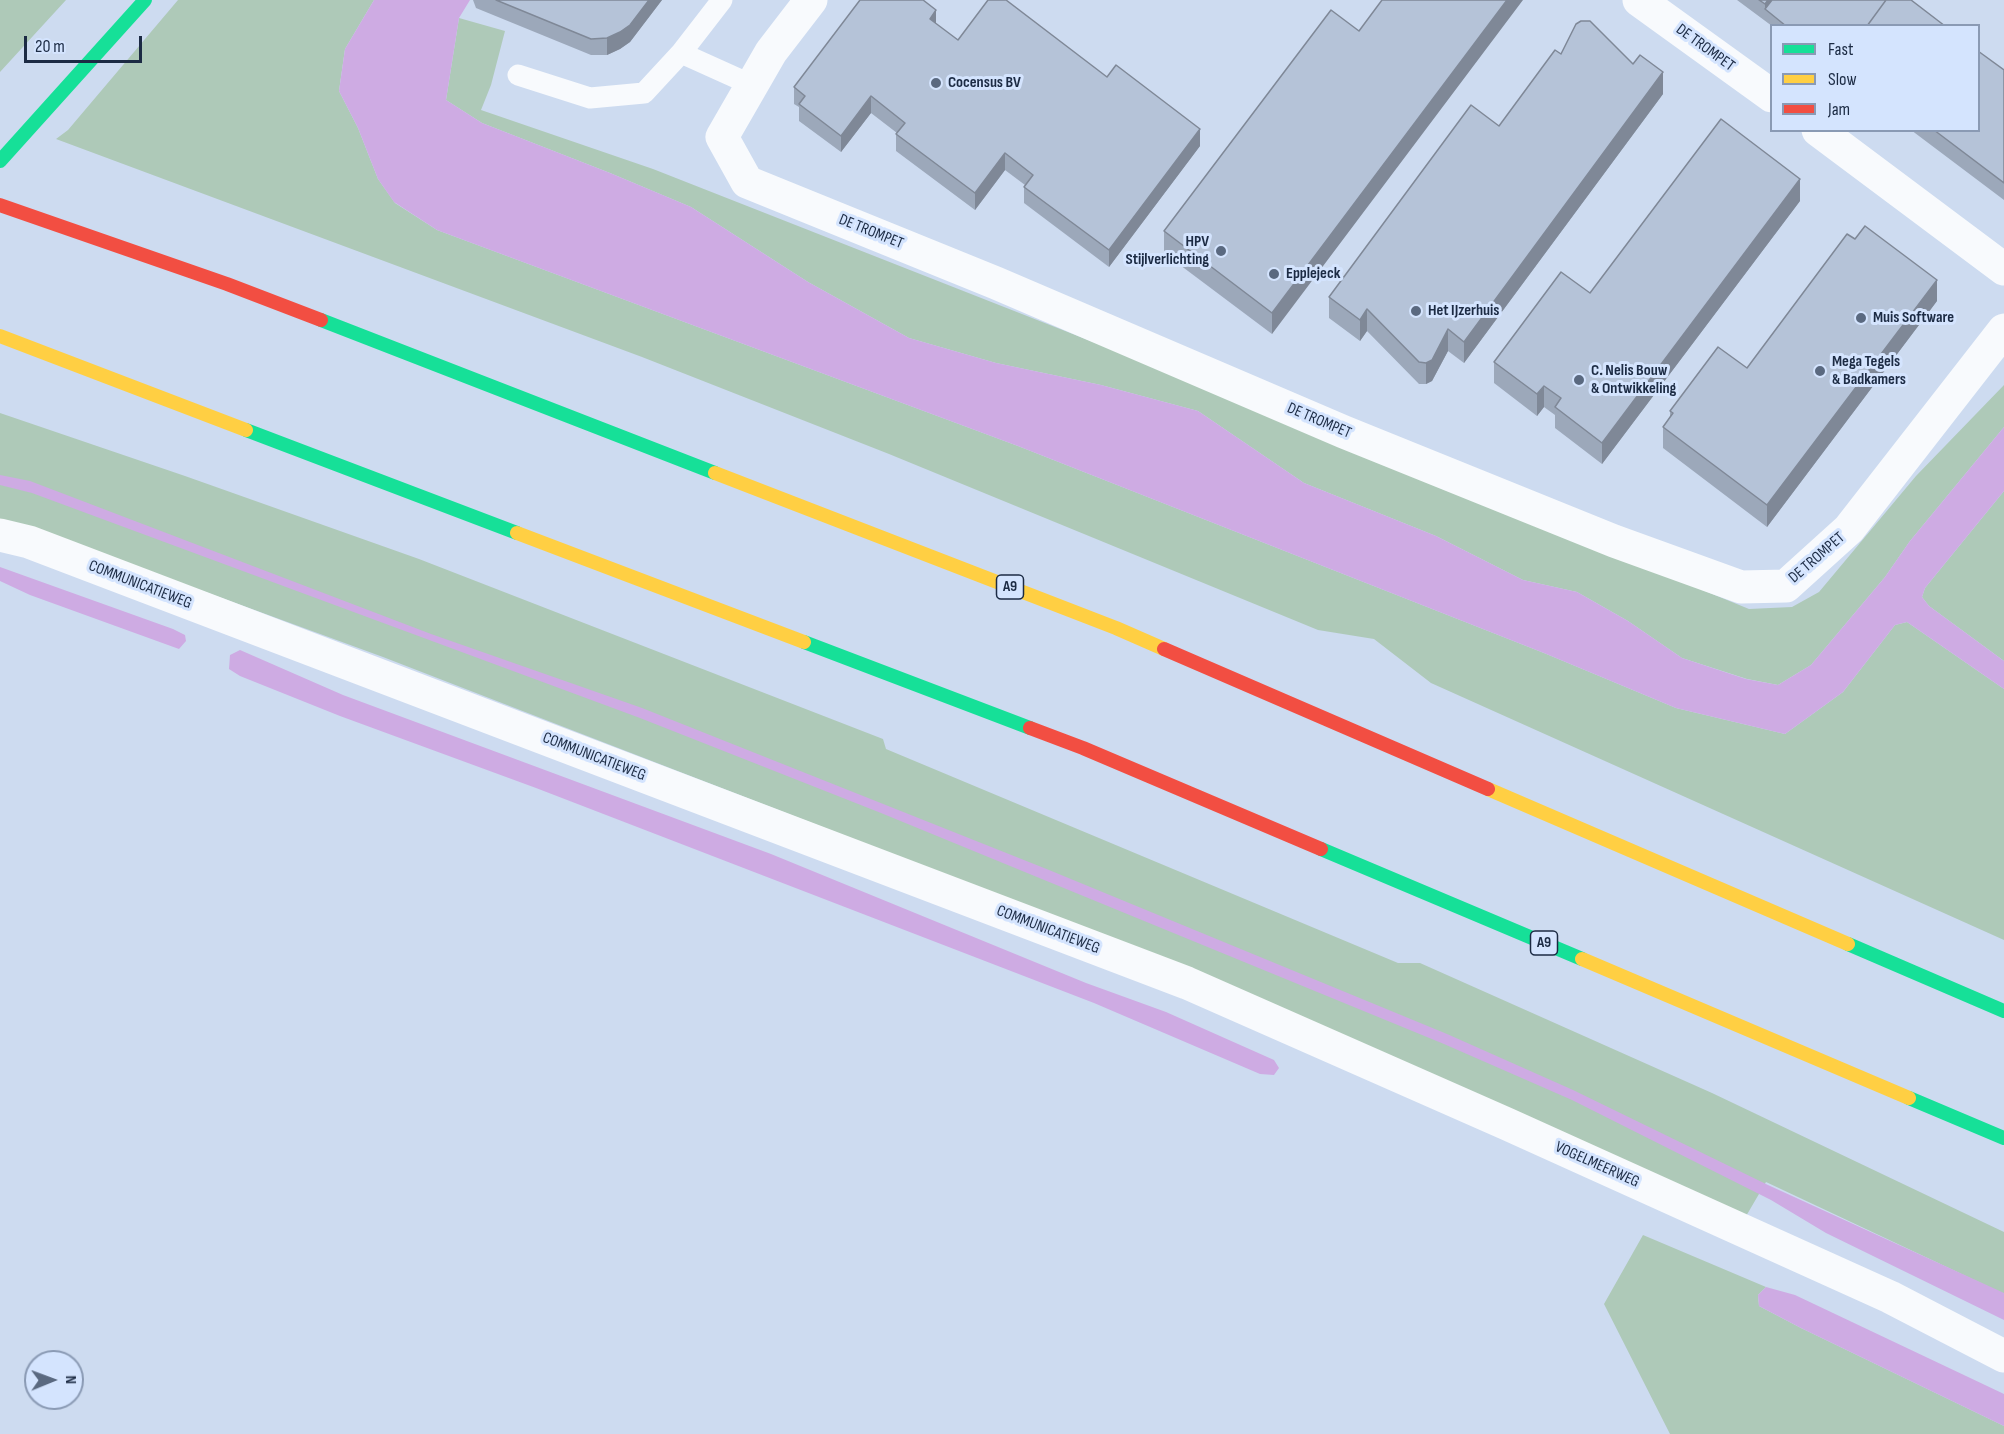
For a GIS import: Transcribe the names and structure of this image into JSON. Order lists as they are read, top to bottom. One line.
{"streets":{"main road":["A9"],"street":["DE TROMPET","COMMUNICATIEWEG","VOGELMEERWEG"]},"crossings":[["COMMUNICATIEWEG","VOGELMEERWEG"]],"places":["Cocensus BV","HPV Stijlverlichting","Epplejeck","Het IJzerhuis","Muis Software","Mega Tegels & Badkamers","C. Nelis Bouw & Ontwikkeling"],"legend":["Fast","Slow","Jam"],"scale_bar":"20 m","north":"right"}
